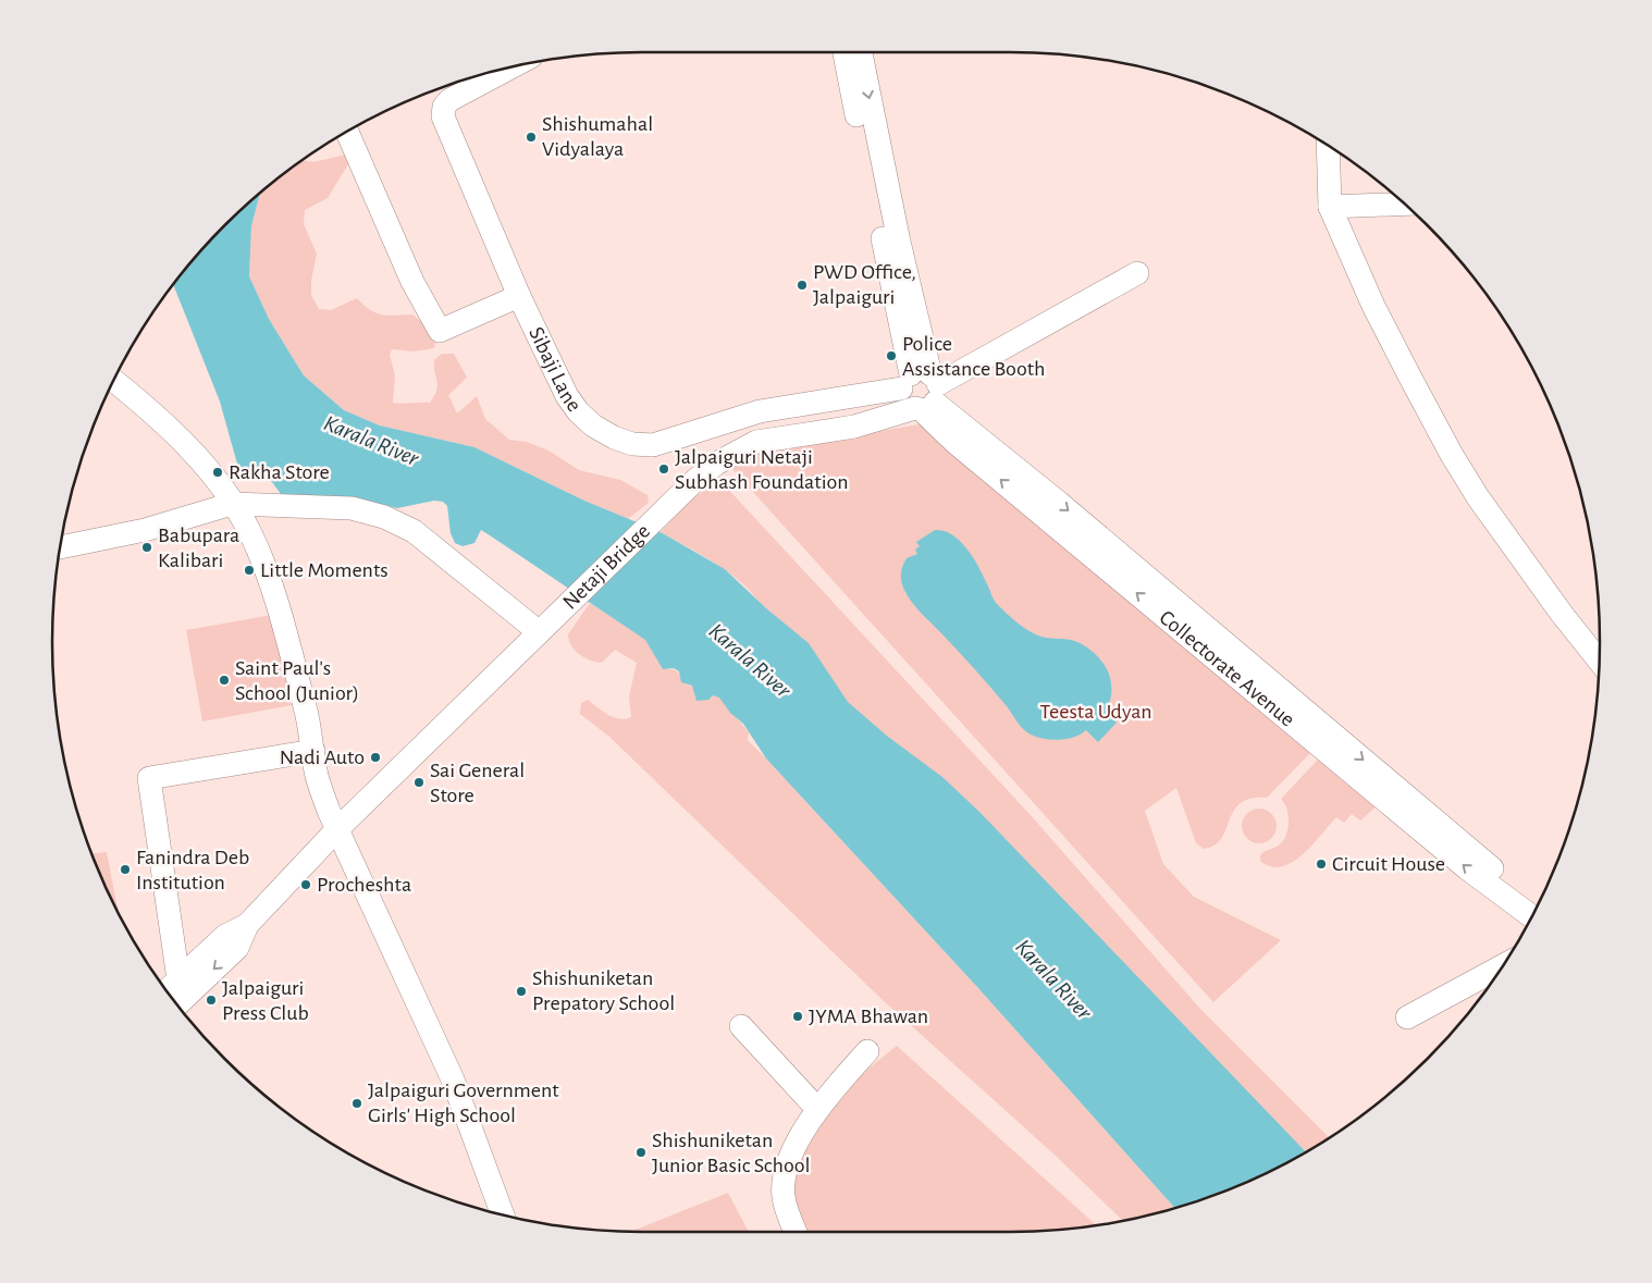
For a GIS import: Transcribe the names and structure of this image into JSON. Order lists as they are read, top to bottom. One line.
{"streets":{"street":["Sibaji Lane","Netaji Bridge","Collectorate Avenue"]},"crossings":[["Sibaji Lane","Collectorate Avenue"]],"water":["Karala River"],"parks":["Teesta Udyan"],"places":["Shishumahal Vidyalaya","PWD Office, Jalpaiguri","Police Assistance Booth","Jalpaiguri Netaji Subhash Foundation","Rakha Store","Babupara Kalibari","Little Moments","Saint Paul's School (Junior)","Nadi Auto","Sai General Store","Circuit House","Fanindra Deb Institution","Procheshta","Shishuniketan Prepatory School","Jalpaiguri Press Club","JYMA Bhawan","Jalpaiguri Government Girls' High School","Shishuniketan Junior Basic School"]}
